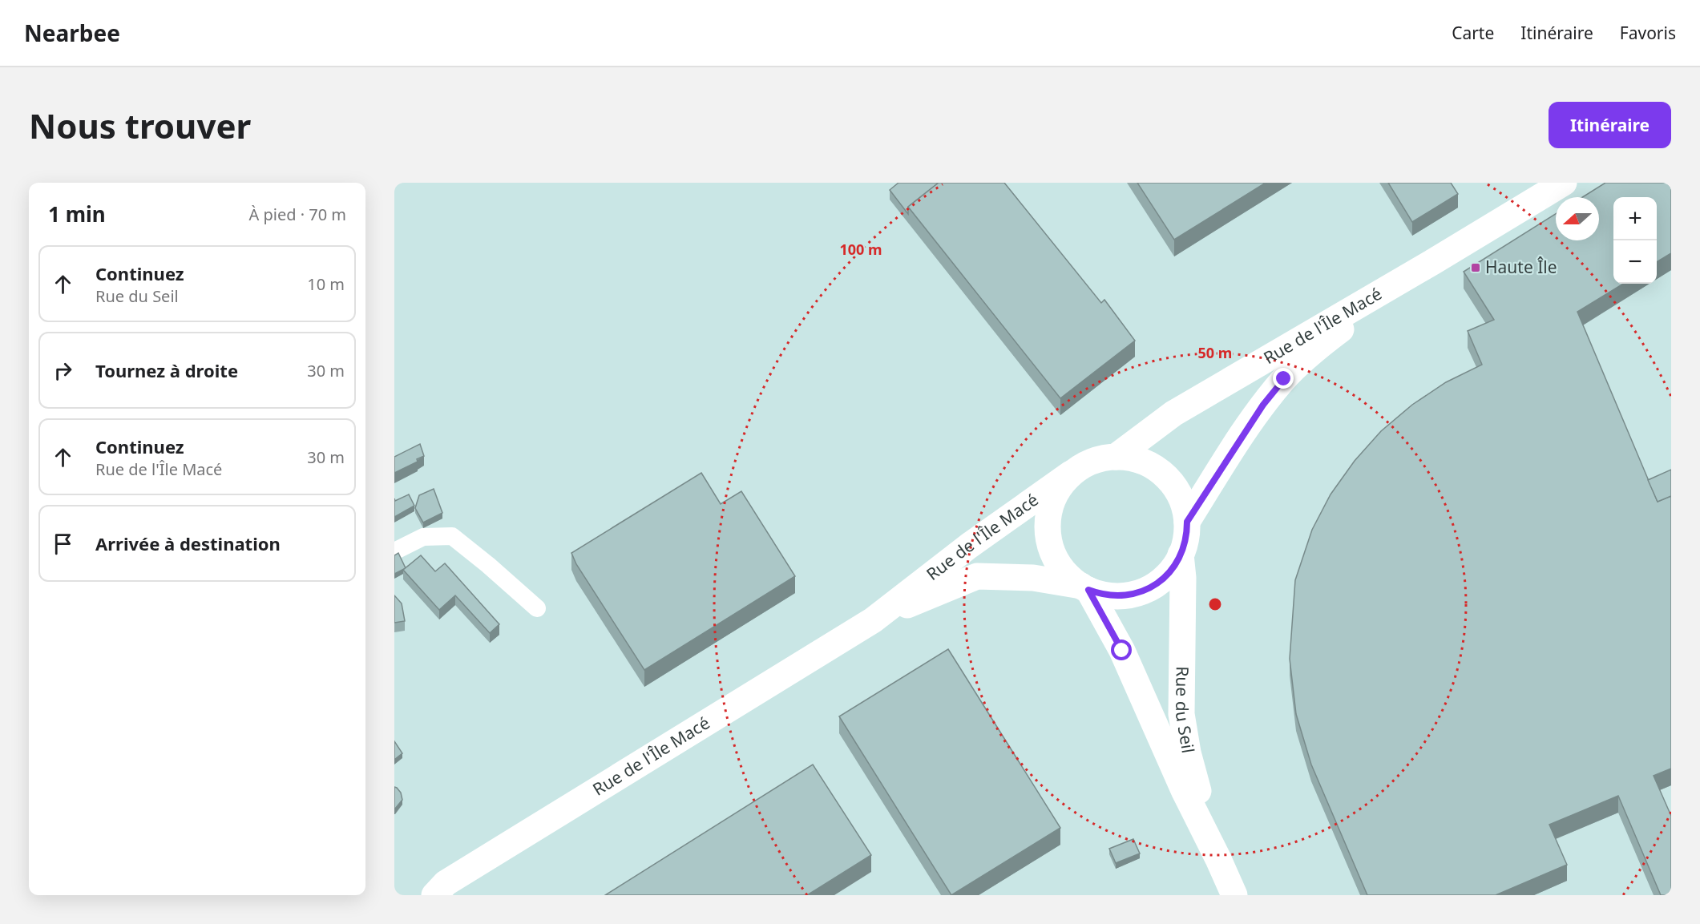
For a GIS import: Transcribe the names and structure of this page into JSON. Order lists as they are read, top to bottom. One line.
{"streets":{"street":["Rue de l'Île Macé","Rue du Seil"]},"crossings":[["Rue de l'Île Macé","Rue du Seil"]],"places":{"transit":["Haute Île"]},"north":"left","page":{"header":"Nearbee","nav":["Carte","Itinéraire","Favoris"],"buttons":"Itinéraire","title":"Nous trouver","heading":["1 min","À pied · 70 m"],"map_buttons":["+","−"],"list":[["Continuez","Rue du Seil","10 m"],["Tournez à droite","30 m"],["Continuez","Rue de l'Île Macé","30 m"],"Arrivée à destination"]},"rings":["100 m","50 m"]}
